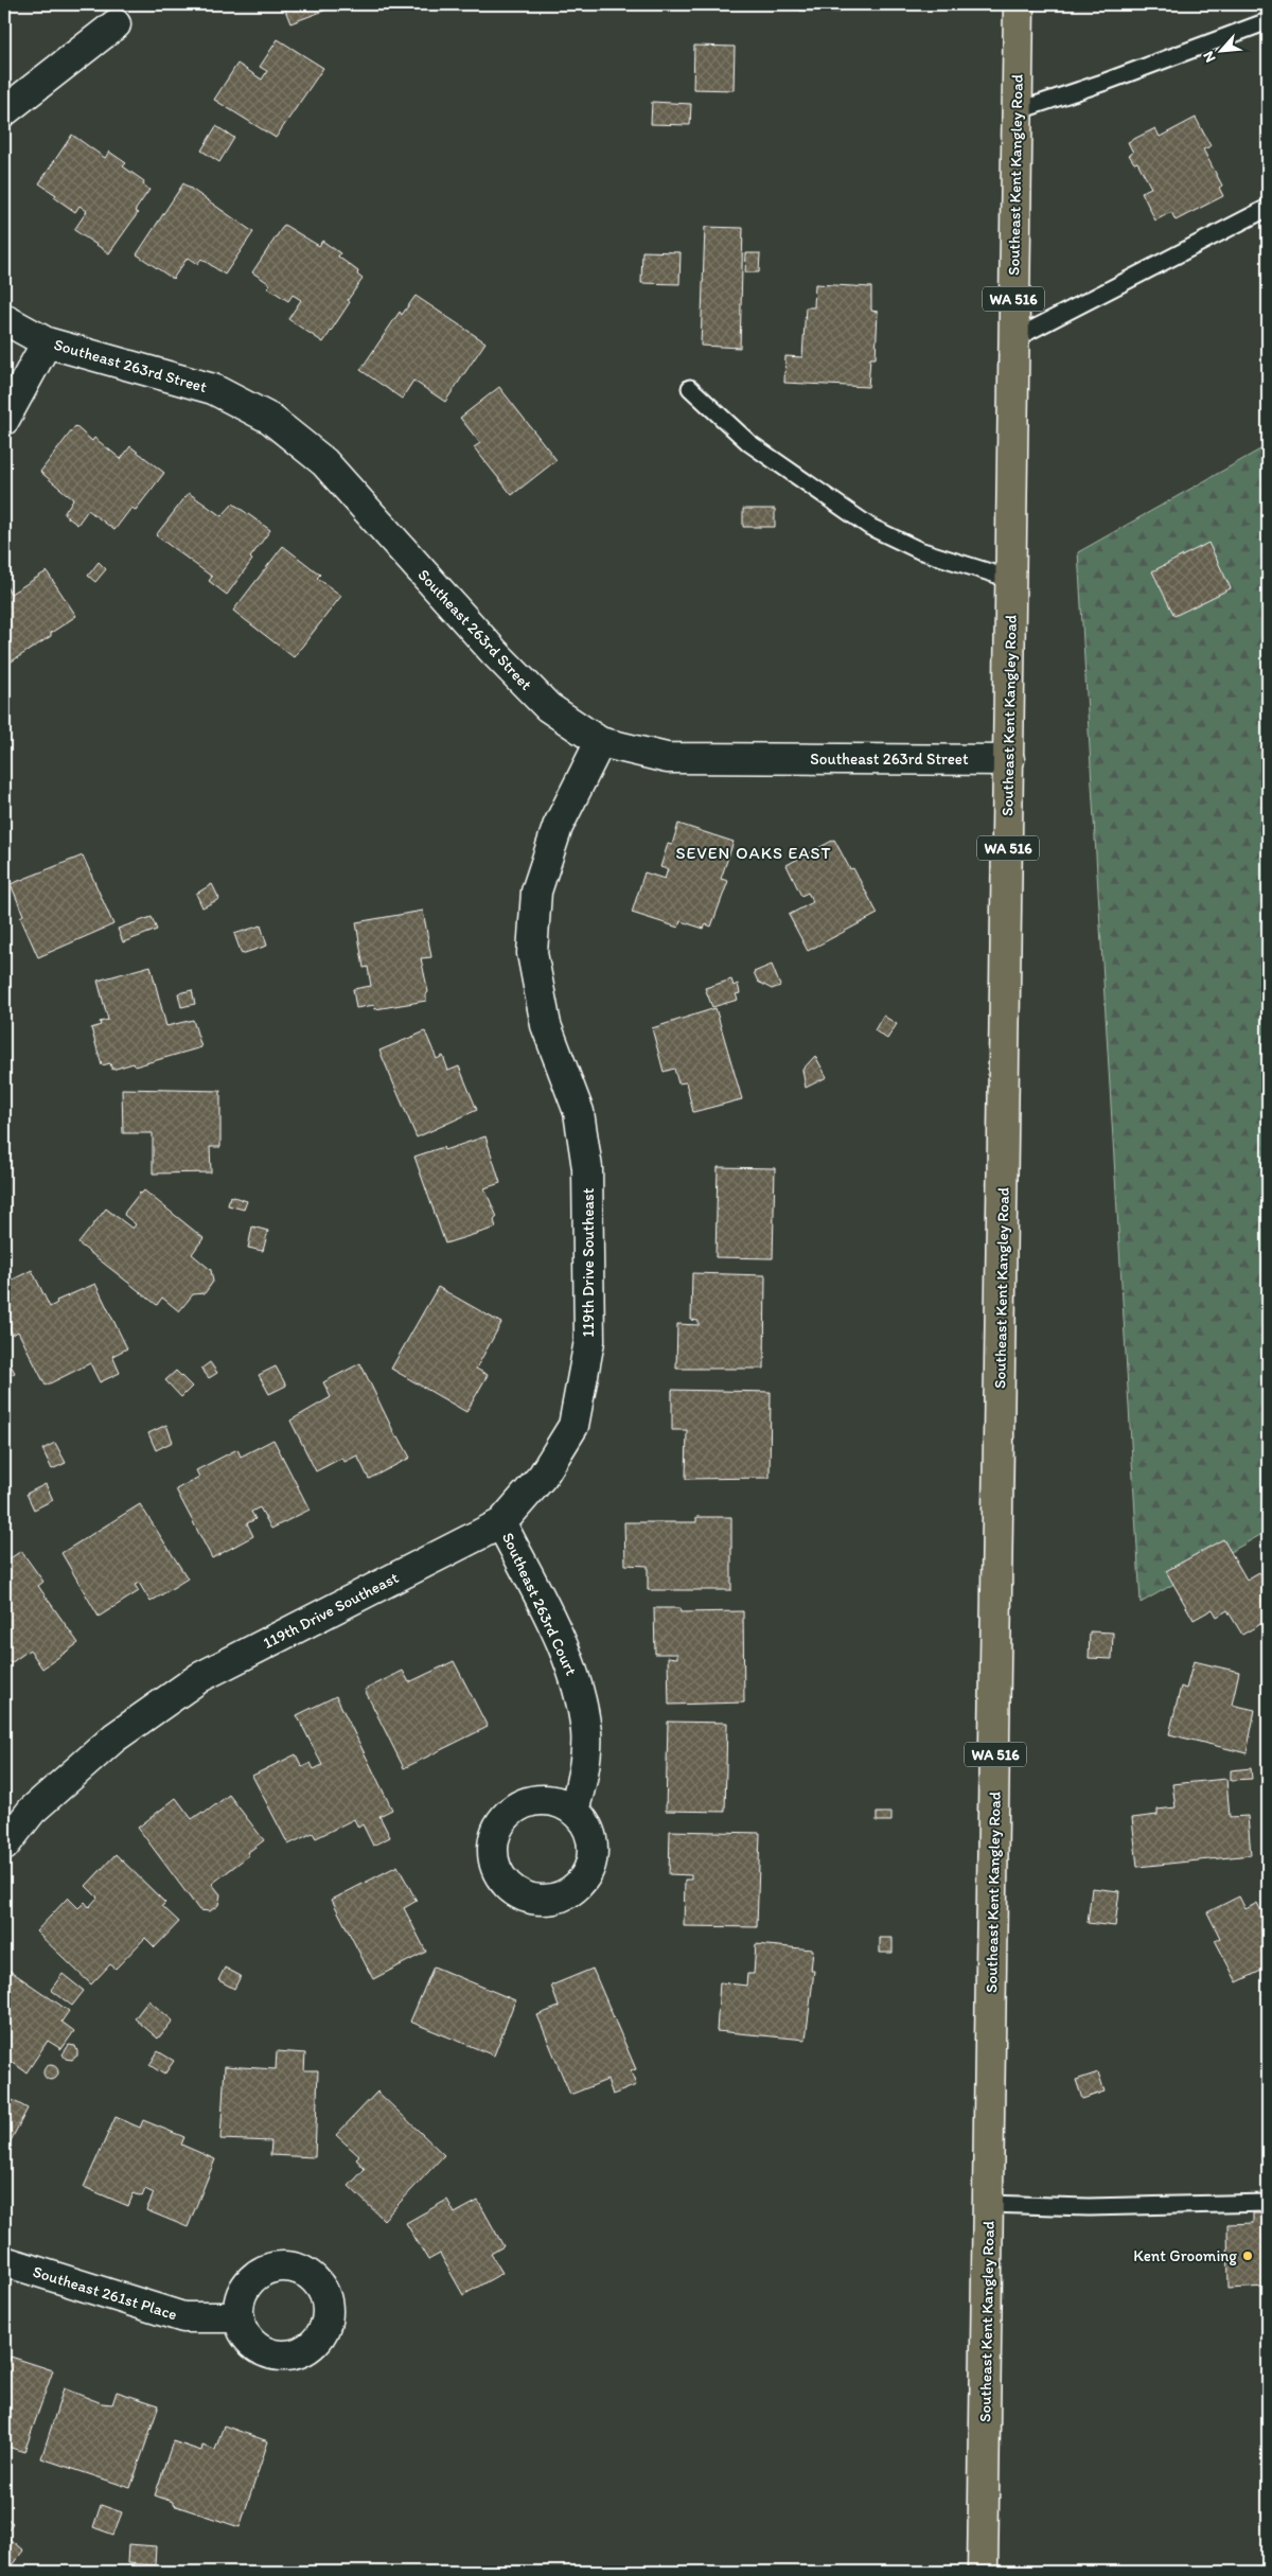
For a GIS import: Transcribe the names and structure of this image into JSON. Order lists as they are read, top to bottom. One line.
{"streets":{"main road":["Southeast Kent Kangley Road","WA 516"],"street":["Southeast 263rd Street","119th Drive Southeast","Southeast 263rd Court","Southeast 261st Place"]},"crossings":[["Southeast Kent Kangley Road","Southeast 263rd Street"],["Southeast 263rd Street","119th Drive Southeast"],["119th Drive Southeast","Southeast 263rd Court"]],"districts":["SEVEN OAKS EAST"],"places":["Kent Grooming"],"north":"bottom left"}
